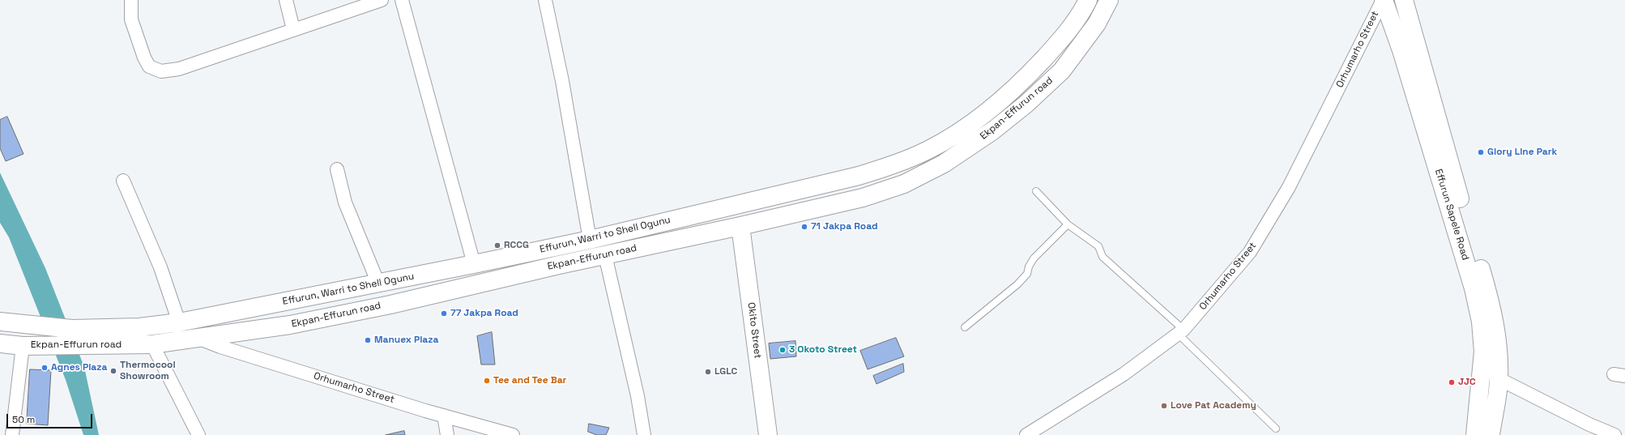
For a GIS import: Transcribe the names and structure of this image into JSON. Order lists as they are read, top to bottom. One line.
{"streets":{"main road":["Ekpan-Effurun road","Effurun Sapele Road","Effurun, Warri to Shell Ogunu","Okito Street"],"street":["Orhumarho Street"]},"crossings":[["Orhumarho Street","Ekpan-Effurun road"],["Orhumarho Street","Effurun Sapele Road"],["Ekpan-Effurun road","Okito Street"]],"places":["Glory Line Park","71 Jakpa Road","RCCG","77 Jakpa Road","Manuex Plaza","3 Okoto Street","Agnes Plaza","Thermocool Showroom","LGLC","Tee and Tee Bar","JJC","Love Pat Academy"],"scale_bar":"50 m"}
